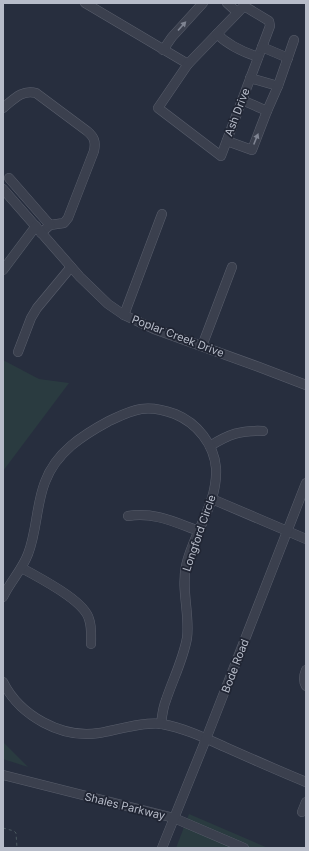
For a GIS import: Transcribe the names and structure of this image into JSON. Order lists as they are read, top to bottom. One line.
{"streets":{"street":["Ash Drive","Poplar Creek Drive","Longford Circle","Bode Road","Shales Parkway"]},"crossings":[["Bode Road","Shales Parkway"]]}
